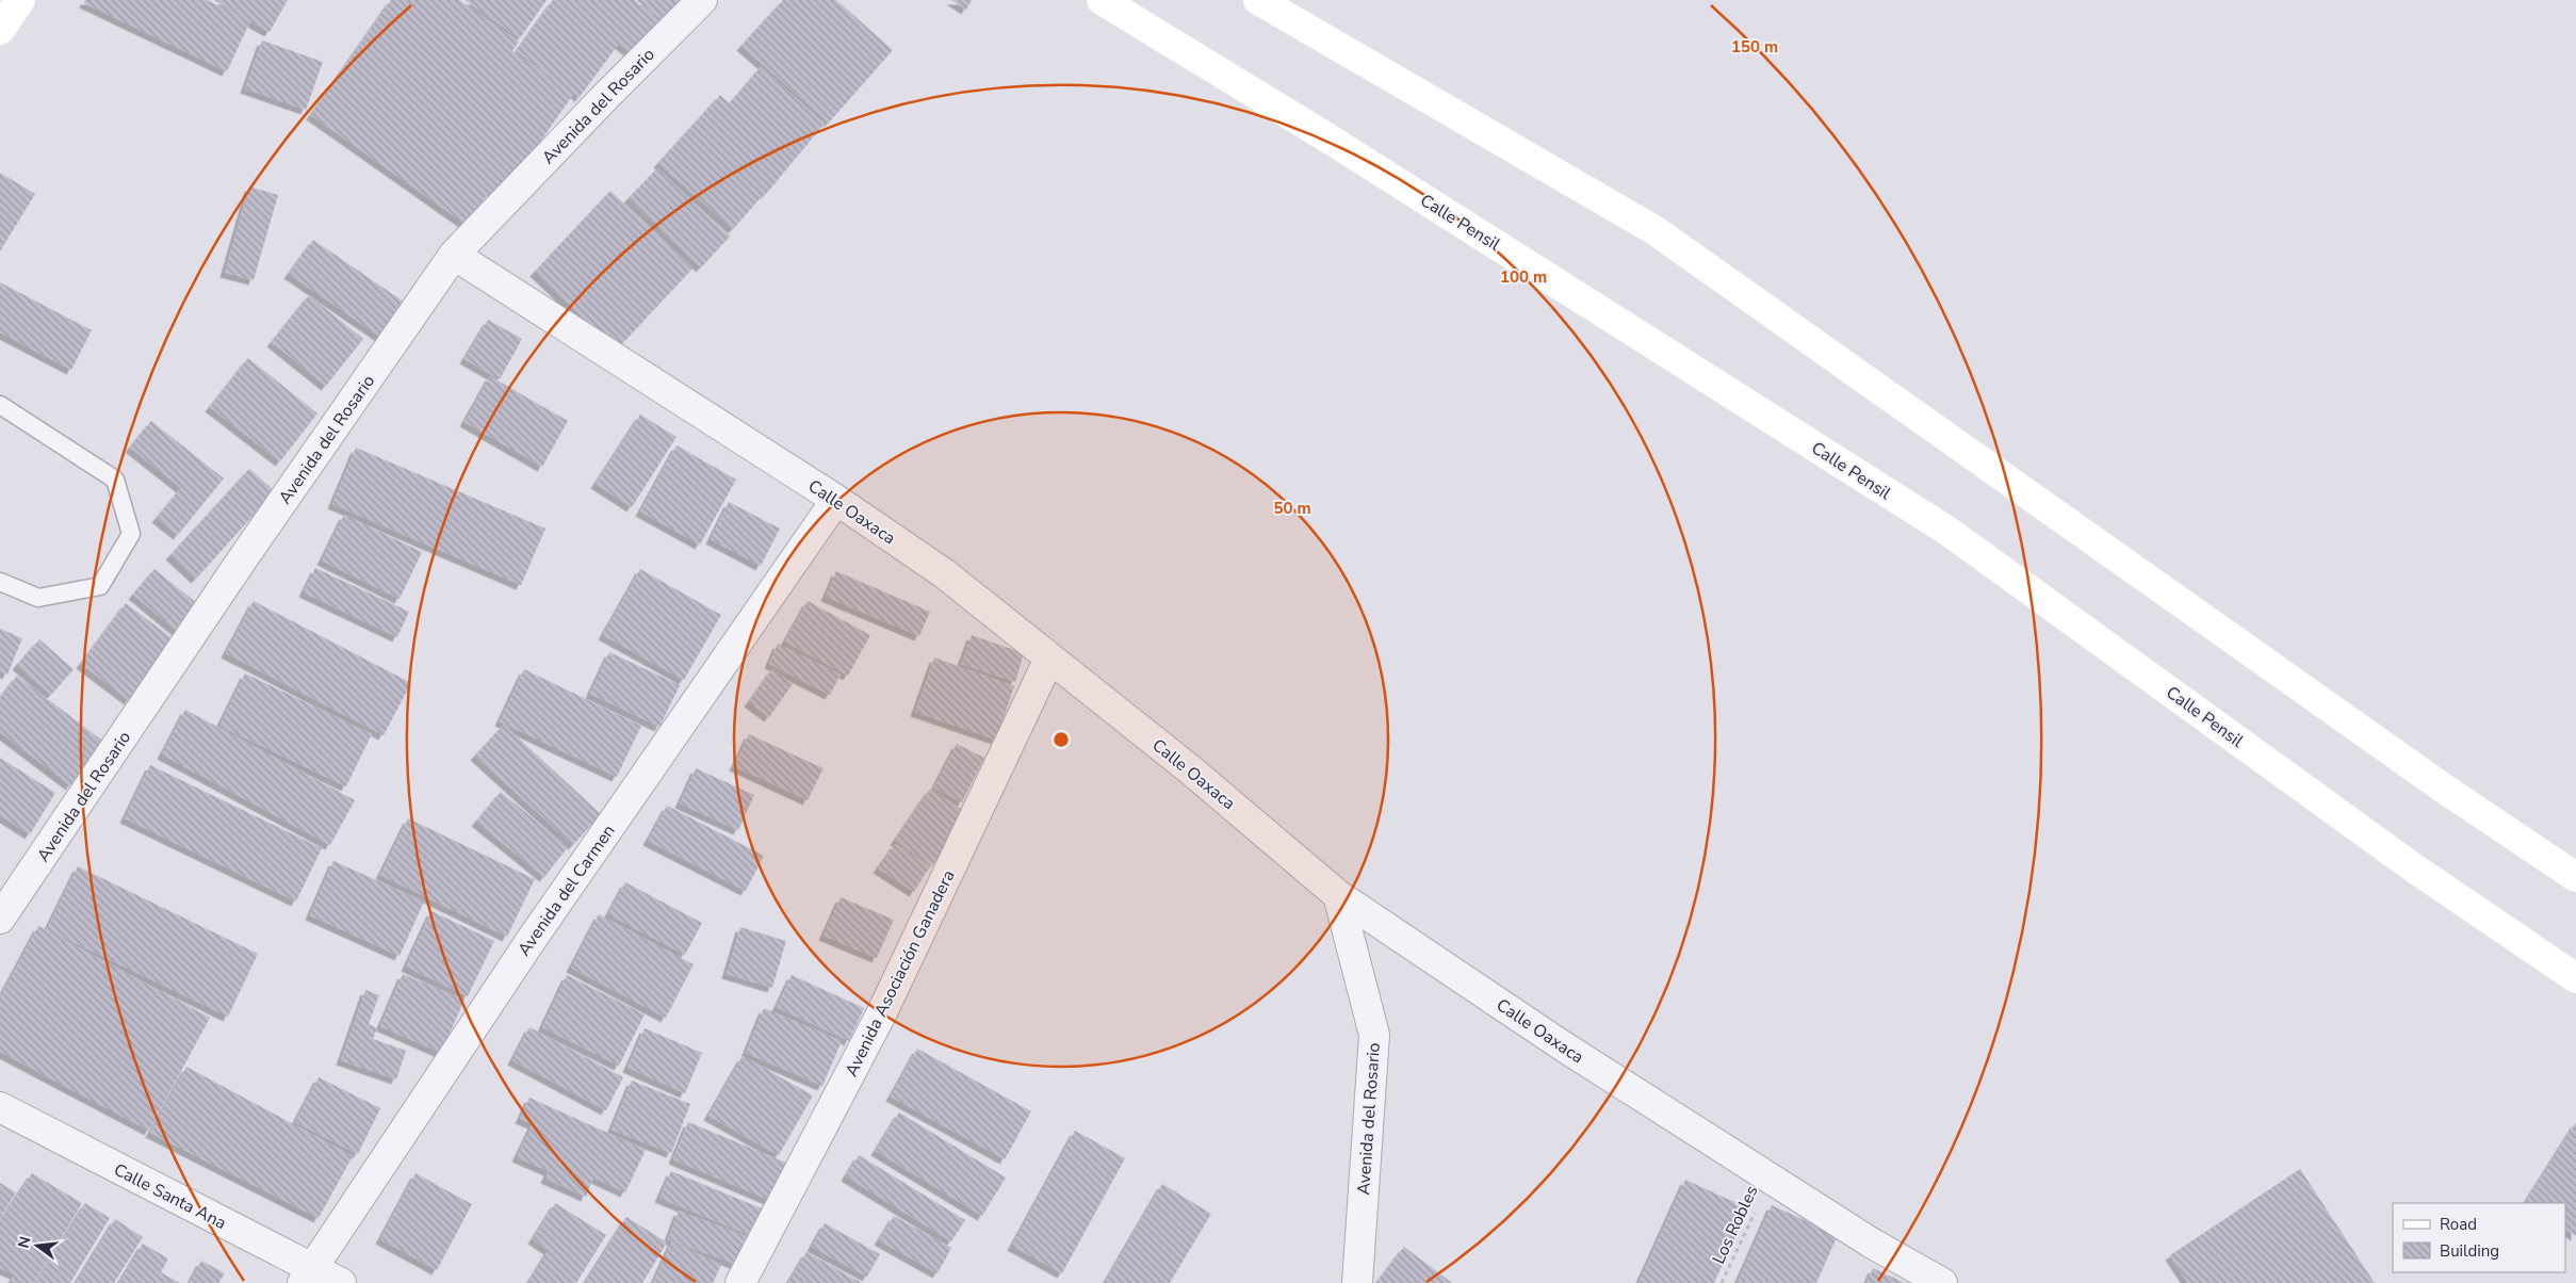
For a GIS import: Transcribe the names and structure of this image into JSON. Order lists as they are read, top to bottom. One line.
{"streets":{"main road":["Calle Pensil"],"street":["Avenida del Rosario","Calle Oaxaca","Avenida del Carmen","Avenida Asociación Ganadera","Calle Santa Ana"],"path":["Los Robles"]},"crossings":[["Avenida del Rosario","Calle Oaxaca"],["Calle Oaxaca","Avenida del Carmen"],["Calle Oaxaca","Avenida Asociación Ganadera"],["Calle Oaxaca","Los Robles"],["Avenida del Carmen","Calle Santa Ana"]],"legend":["Road","Building"],"north":"left","rings":["150 m","100 m","50 m"]}
